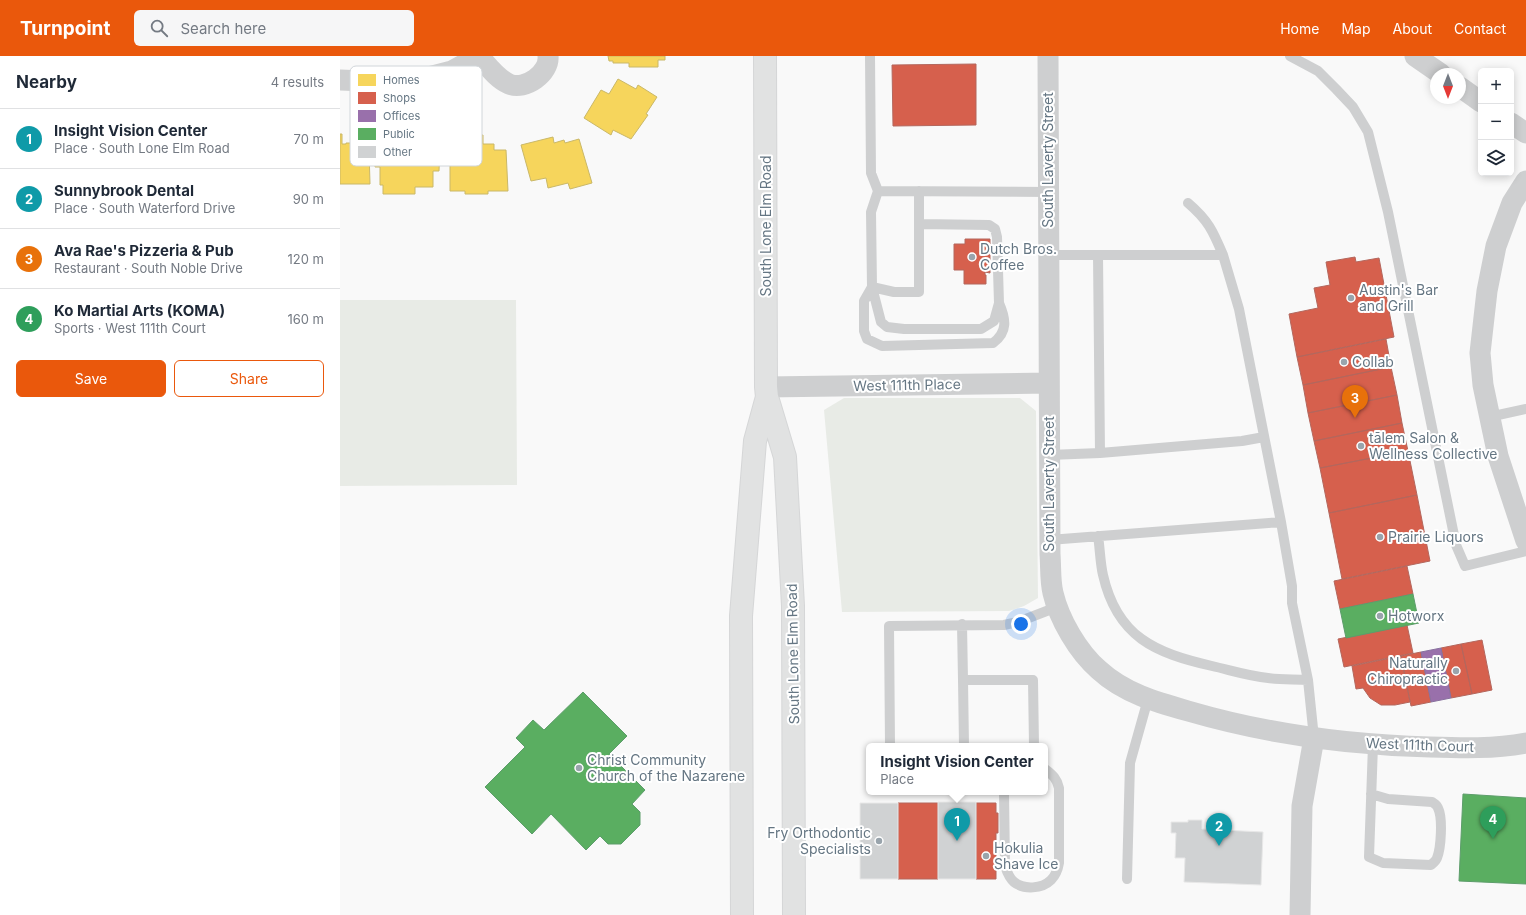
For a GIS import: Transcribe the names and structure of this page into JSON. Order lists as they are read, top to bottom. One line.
{"streets":{"street":["South Laverty Street","South Lone Elm Road","West 111th Place","West 111th Court"]},"crossings":[["South Laverty Street","West 111th Place"],["South Laverty Street","West 111th Court"],["South Lone Elm Road","West 111th Place"]],"places":["Dutch Bros. Coffee","Austin's Bar and Grill","Collab","tālem Salon & Wellness Collective","Prairie Liquors","Hotworx","Naturally Chiropractic","Christ Community Church of the Nazarene","Fry Orthodontic Specialists","Hokulia Shave Ice"],"legend":["Homes","Shops","Offices","Public","Other"],"north":"bottom","page":{"header":"Turnpoint","search":"Search here","nav":["Home","Map","About","Contact"],"heading":["Nearby","4 results"],"map_buttons":["+","−"],"list":[{"mark":"1","name":"Insight Vision Center","note":"Place · South Lone Elm Road","value":"70 m"},{"mark":"2","name":"Sunnybrook Dental","note":"Place · South Waterford Drive","value":"90 m"},{"mark":"3","name":"Ava Rae's Pizzeria & Pub","note":"Restaurant · South Noble Drive","value":"120 m"},{"mark":"4","name":"Ko Martial Arts (KOMA)","note":"Sports · West 111th Court","value":"160 m"}],"buttons":["Save","Share"],"pins":["3","4","1","2"],"popup":["Insight Vision Center","Place"]}}
